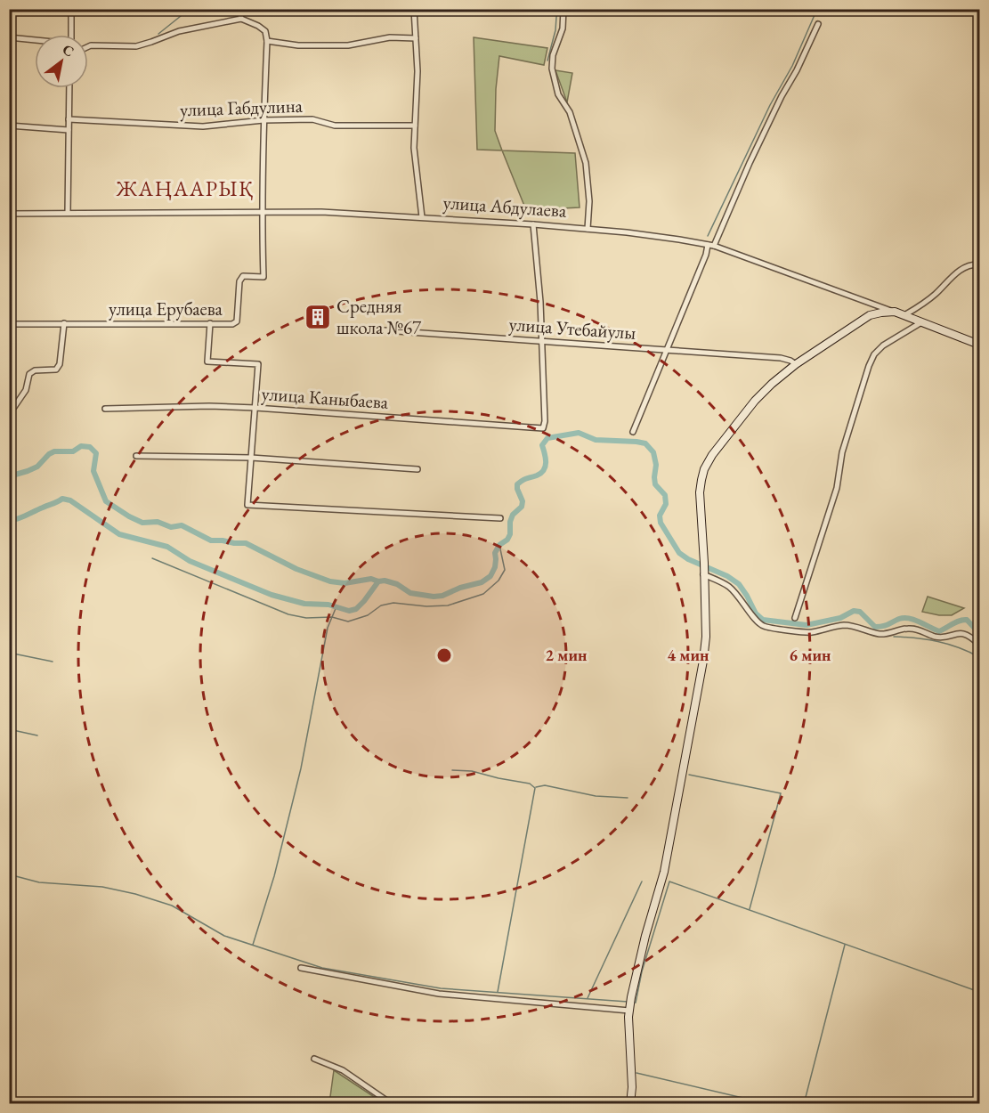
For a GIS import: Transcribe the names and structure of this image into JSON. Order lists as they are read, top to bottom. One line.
{"streets":{"main road":["улица Абдулаева"],"street":["улица Габдулина","улица Ерубаева","улица Утебайулы","улица Каныбаева"]},"crossings":[["улица Габдулина","улица Ерубаева"],["улица Абдулаева","улица Ерубаева"],["улица Утебайулы","улица Каныбаева"]],"districts":["ЖАҢААРЫҚ"],"places":{"building":["Средняя школа №67"]},"north":"top right","rings":["2 мин","4 мин","6 мин"]}
